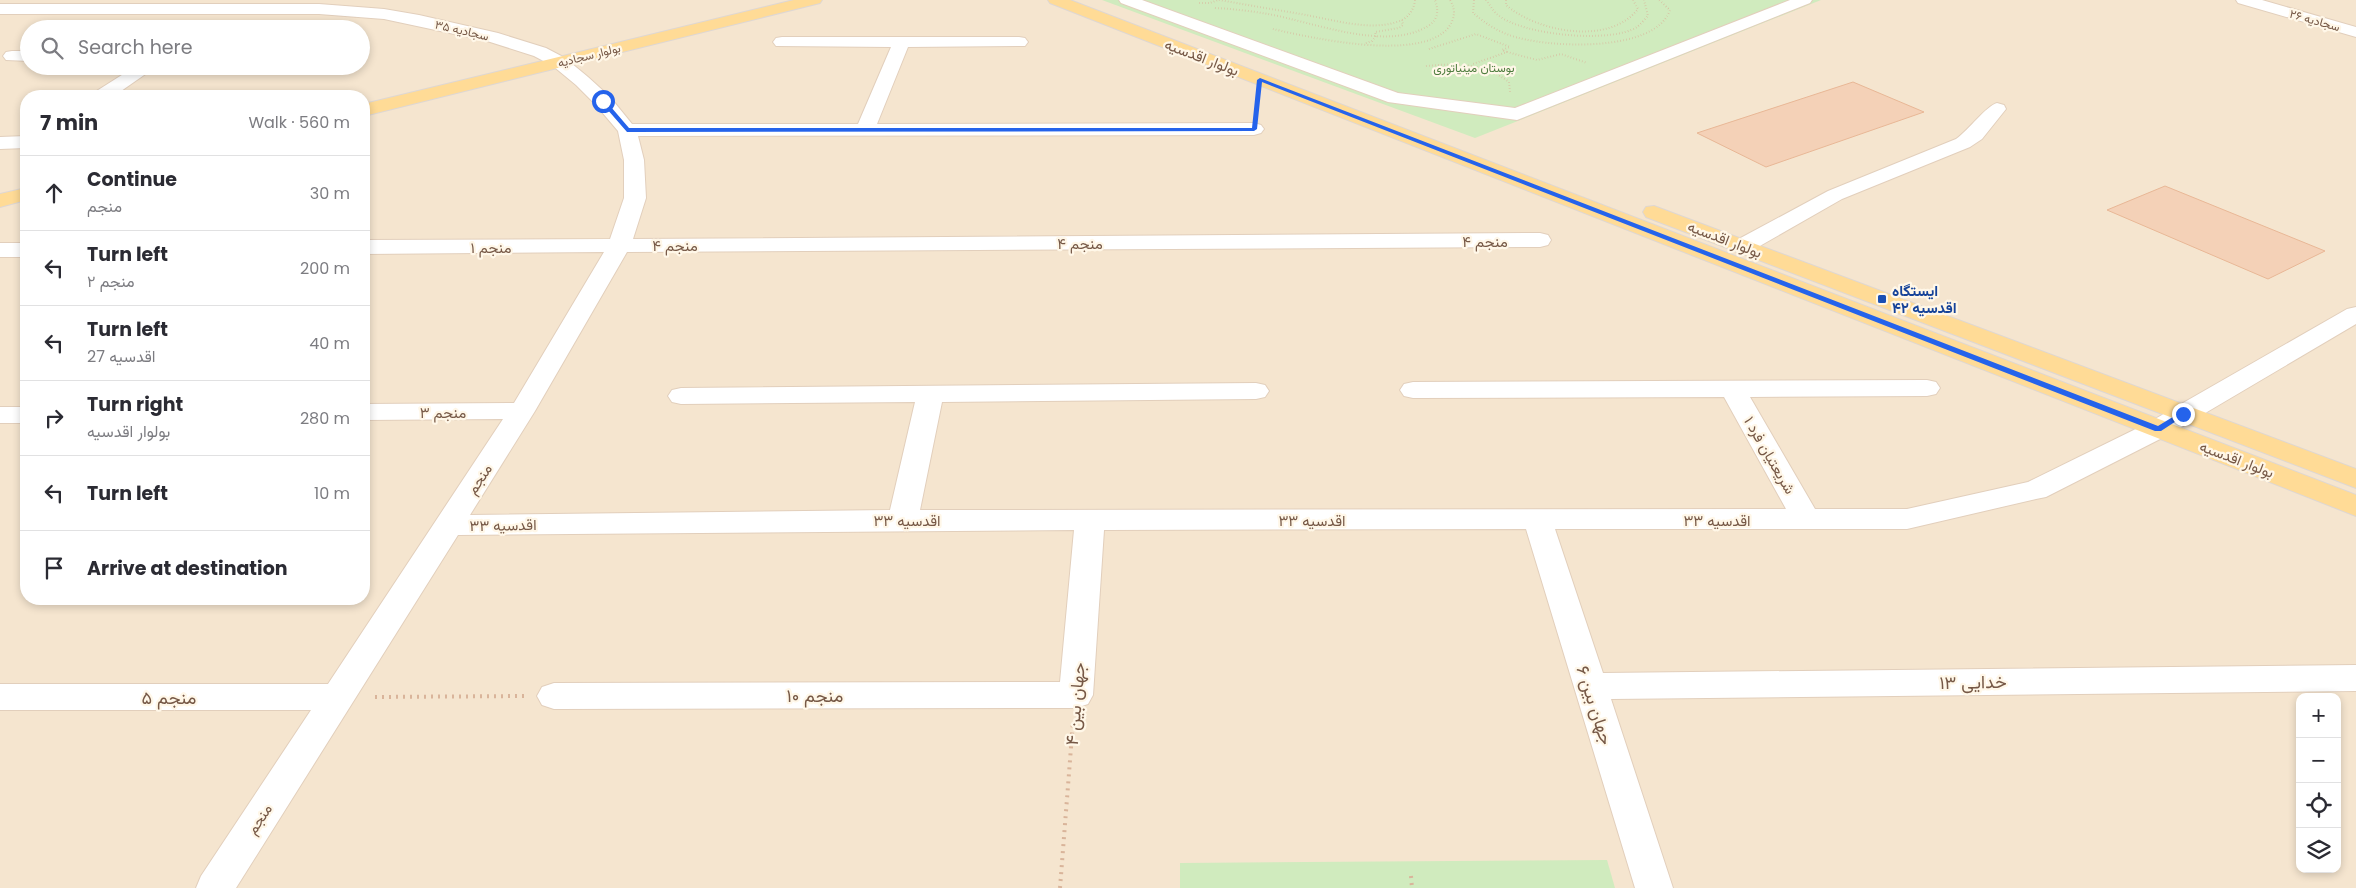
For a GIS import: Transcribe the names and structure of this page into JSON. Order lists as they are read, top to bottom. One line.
{"streets":{"main road":["بولوار سجادیه","بولوار اقدسیه"],"street":["سجادیه ۲۶","سجادیه ۳۵","منجم ۴","منجم ۱","منجم ۳","شریعتیان فرد ۱","منجم","اقدسیه ۳۳","خدایی ۱۳","منجم ۱۰","منجم ۵","جهان بین ۴","جهان بین ۶"]},"crossings":[["سجادیه ۳۵","بولوار سجادیه"],["سجادیه ۳۵","منجم"],["بولوار سجادیه","منجم"],["بولوار اقدسیه","اقدسیه ۳۳"],["منجم ۴","منجم ۱"],["منجم ۴","منجم"],["منجم ۱","منجم"],["منجم ۳","منجم"],["شریعتیان فرد ۱","اقدسیه ۳۳"],["منجم","اقدسیه ۳۳"],["منجم","منجم ۵"],["اقدسیه ۳۳","جهان بین ۴"],["اقدسیه ۳۳","جهان بین ۶"],["خدایی ۱۳","جهان بین ۶"],["منجم ۱۰","جهان بین ۴"]],"parks":["بوستان مینیاتوری"],"places":{"transit":["ایستگاه اقدسیه ۴۲"]},"page":{"search":"Search here","heading":["7 min","Walk · 560 m"],"list":[["Continue","منجم","30 m"],["Turn left","منجم ۲","200 m"],["Turn left","اقدسیه 27","40 m"],["Turn right","بولوار اقدسیه","280 m"],["Turn left","10 m"],"Arrive at destination"],"map_buttons":["+","−"]}}
